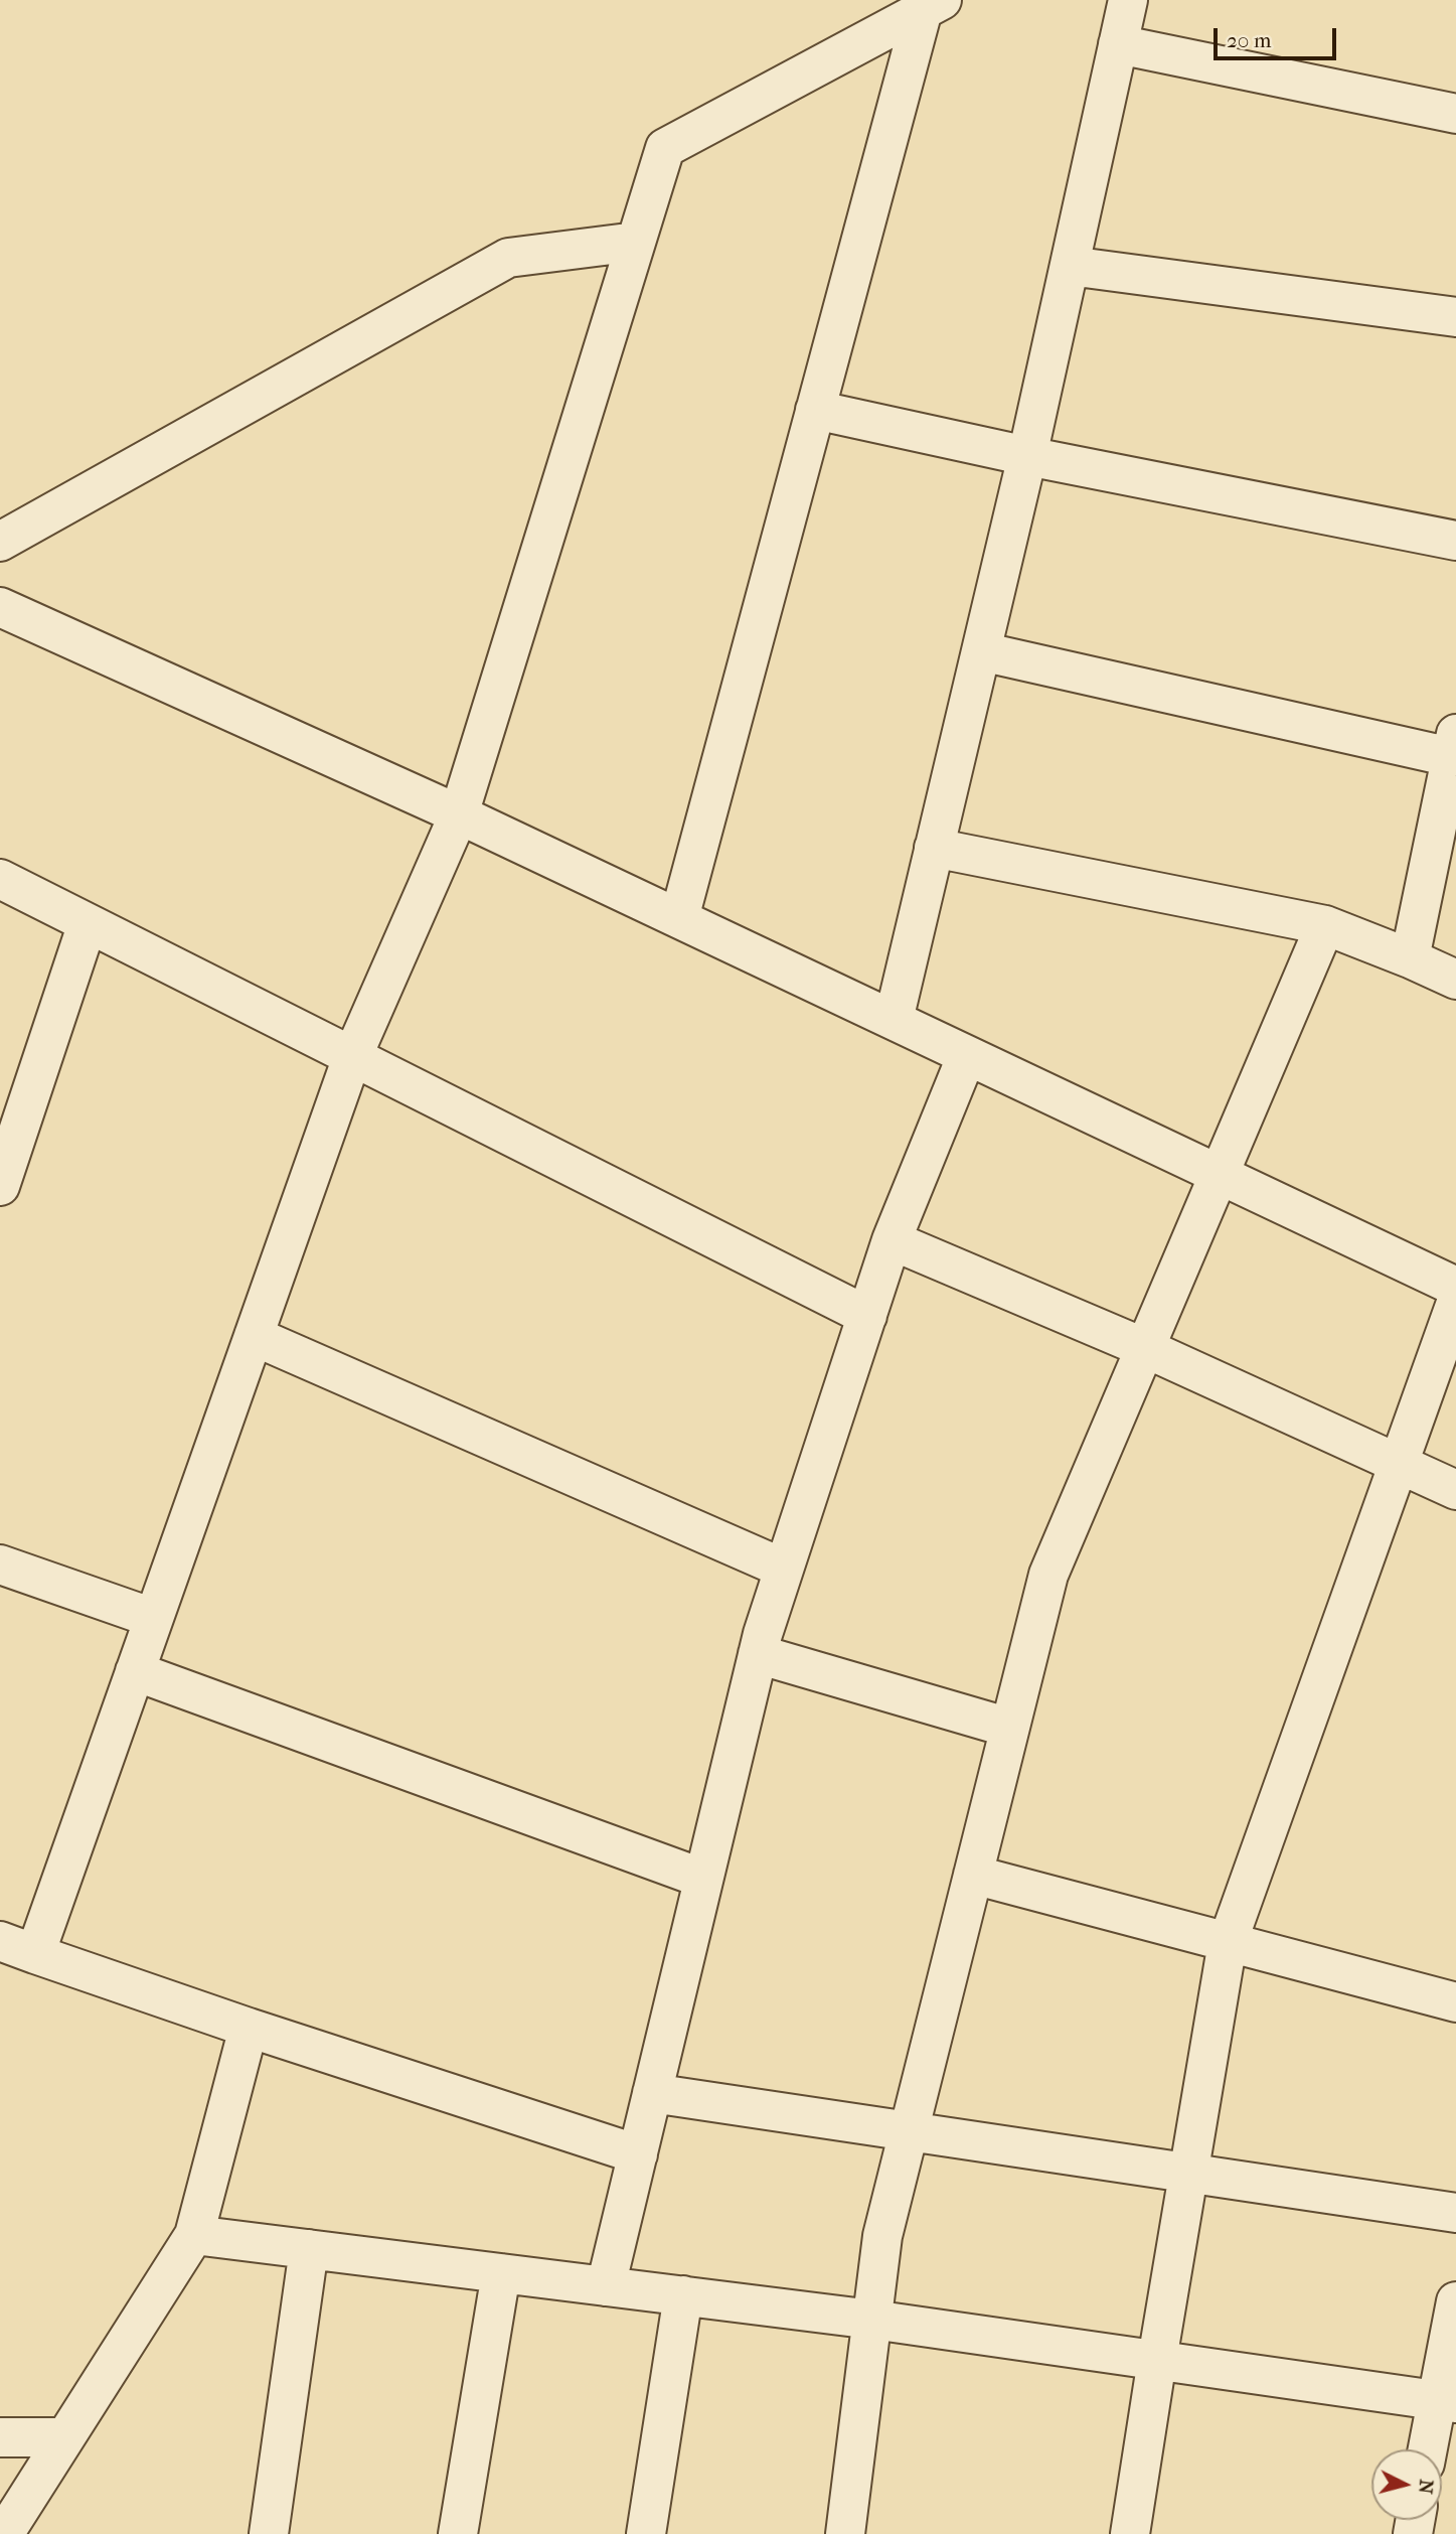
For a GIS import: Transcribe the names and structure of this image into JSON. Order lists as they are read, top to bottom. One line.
{"scale_bar":"20 m","north":"right"}
